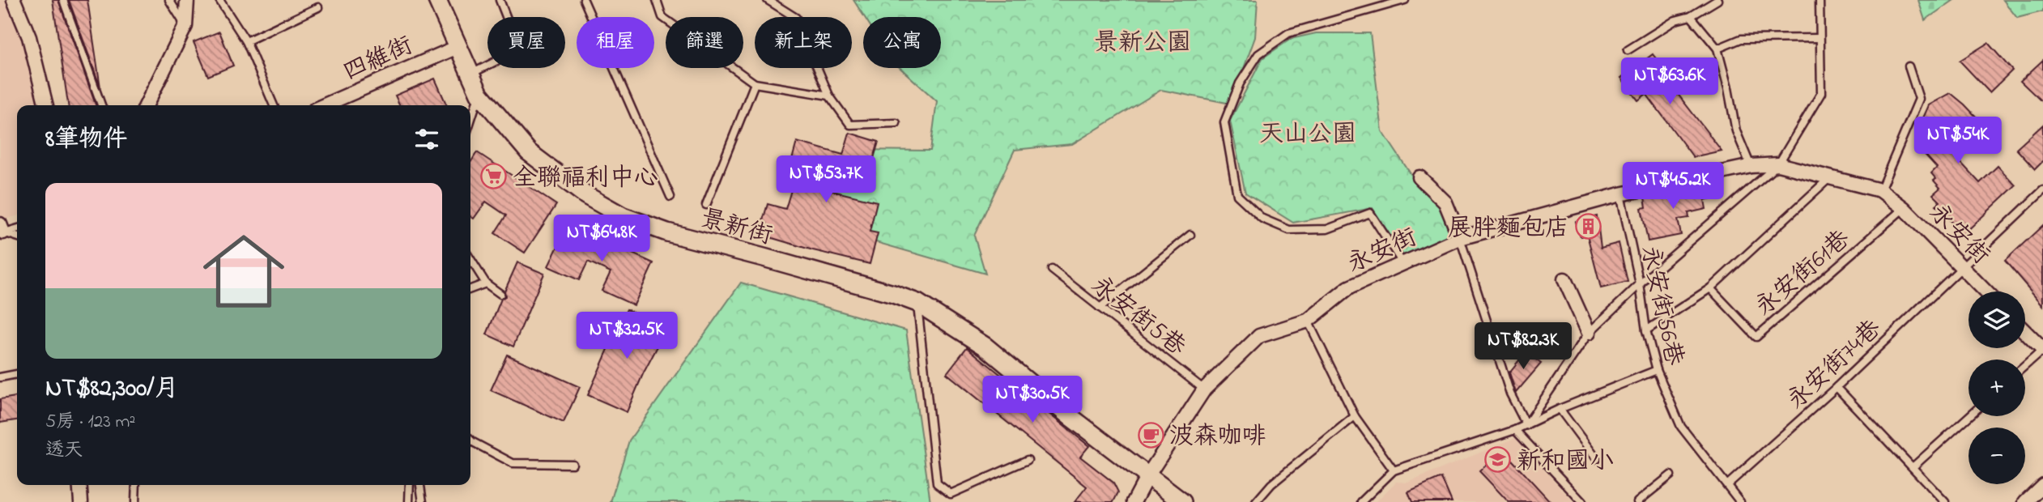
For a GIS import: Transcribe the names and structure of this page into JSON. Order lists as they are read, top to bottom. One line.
{"streets":{"main road":["景新街"],"street":["四維街","永安街"],"lane":["永安街61巷","永安街56巷","永安街5巷","永安街74巷"]},"crossings":[["四維街","景新街"],["景新街","永安街"],["永安街","永安街61巷"],["永安街","永安街56巷"],["永安街","永安街5巷"],["永安街","永安街74巷"],["永安街56巷","永安街74巷"]],"parks":["景新公園","天山公園"],"places":{"supermarket":["全聯福利中心"],"building":["展胖麵包店"],"cafe":["波森咖啡"],"school or university":["新和國小"]},"page":{"chip":["買屋","租屋","篩選","新上架","公寓"],"price":["NT$63.6K","NT$54K","NT$53.7K","NT$45.2K","NT$64.8K","NT$32.5K","NT$82.3K","NT$30.5K"],"heading":"8筆物件","list":[{"name":"NT$82,300/月","note":"5房 · 123 m² · 透天"}],"map_buttons":["+","−"]}}
